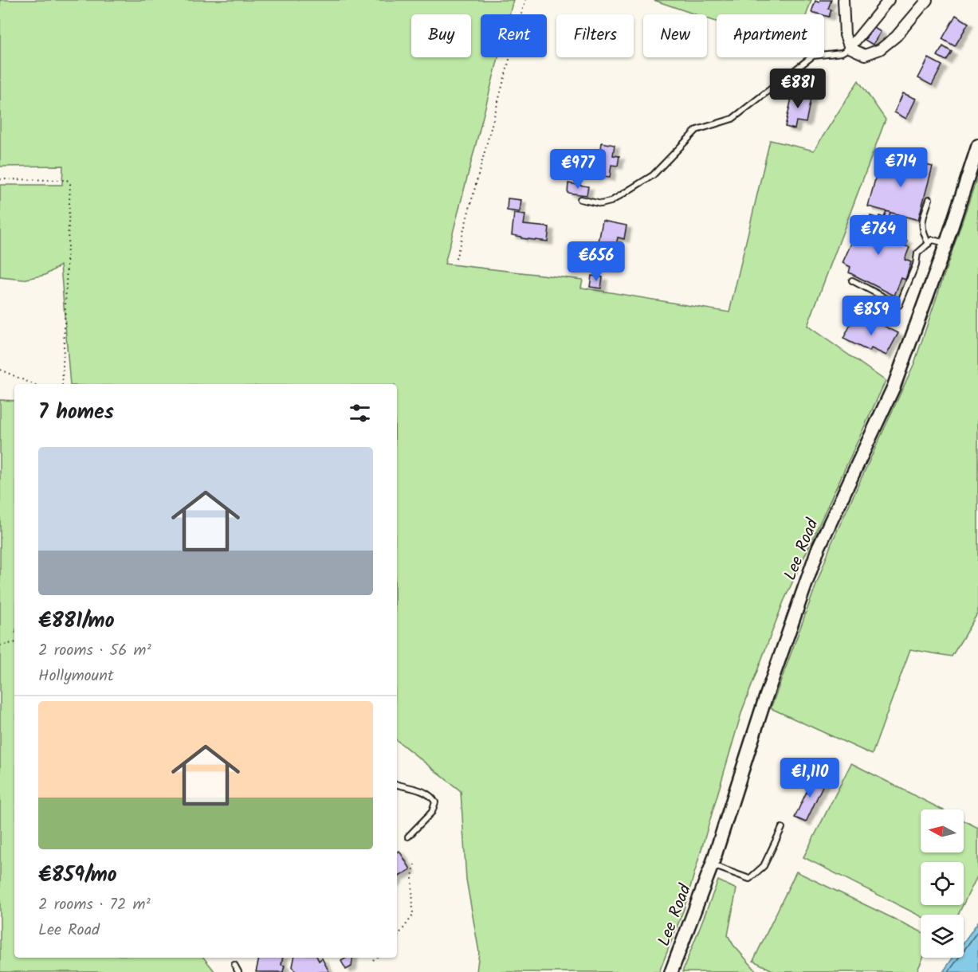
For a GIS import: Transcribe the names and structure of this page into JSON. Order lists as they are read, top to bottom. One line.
{"streets":{"street":["Lee Road"]},"north":"left","page":{"chip":["Buy","Rent","Filters","New","Apartment"],"price":["€881","€714","€977","€764","€656","€859","€1,110"],"heading":"7 homes","list":[{"name":"€881/mo","note":"2 rooms · 56 m² · Hollymount"},{"name":"€859/mo","note":"2 rooms · 72 m² · Lee Road"}]}}
